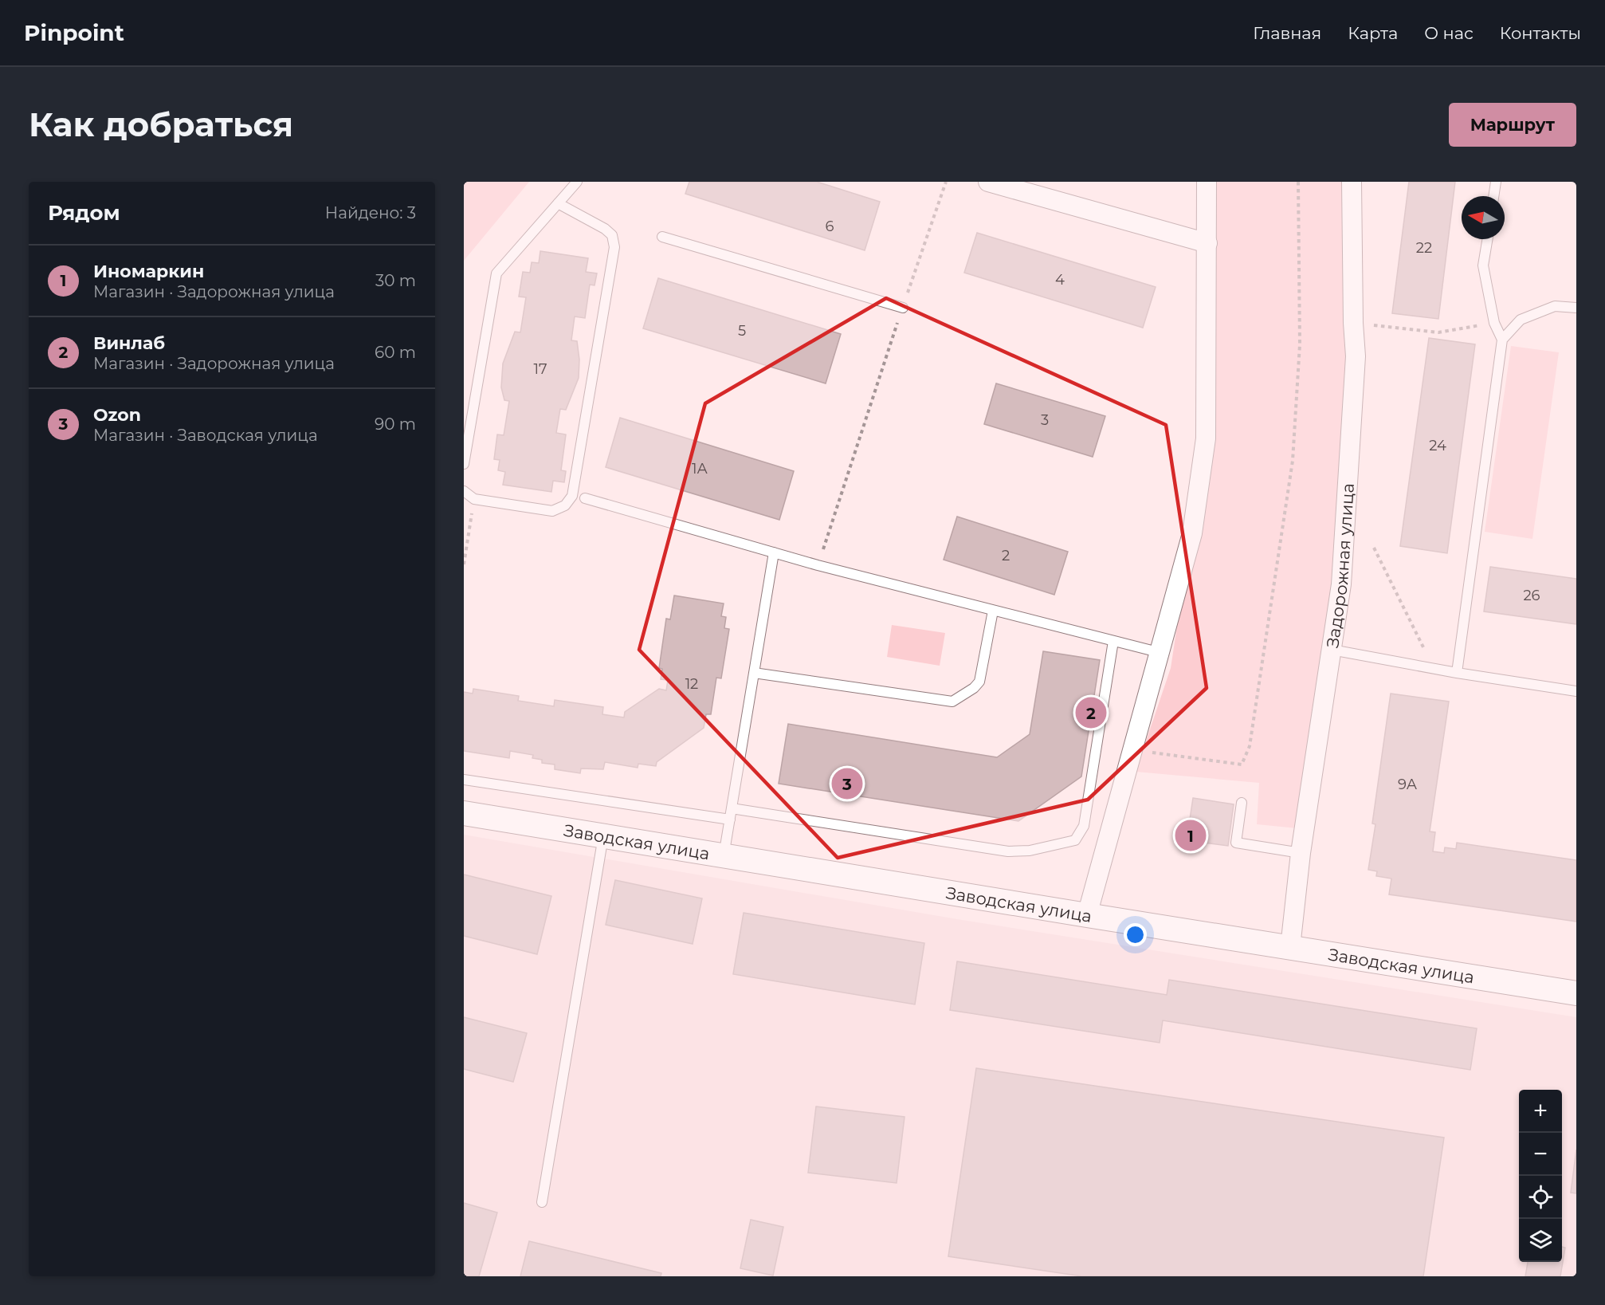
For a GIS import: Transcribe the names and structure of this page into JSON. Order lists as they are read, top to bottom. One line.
{"streets":{"street":["Задорожная улица","Заводская улица"]},"crossings":[["Задорожная улица","Заводская улица"]],"house_numbers":["6","22","4","5","17","3","24","1А","2","26","12","9А"],"north":"left","page":{"header":"Pinpoint","nav":["Главная","Карта","О нас","Контакты"],"buttons":"Маршрут","title":"Как добраться","heading":["Рядом","Найдено: 3"],"list":[{"mark":"1","name":"Иномаркин","note":"Магазин · Задорожная улица","value":"30 m"},{"mark":"2","name":"Винлаб","note":"Магазин · Задорожная улица","value":"60 m"},{"mark":"3","name":"Ozon","note":"Магазин · Заводская улица","value":"90 m"}],"pins":["2","3","1"],"map_buttons":["+","−"]}}
